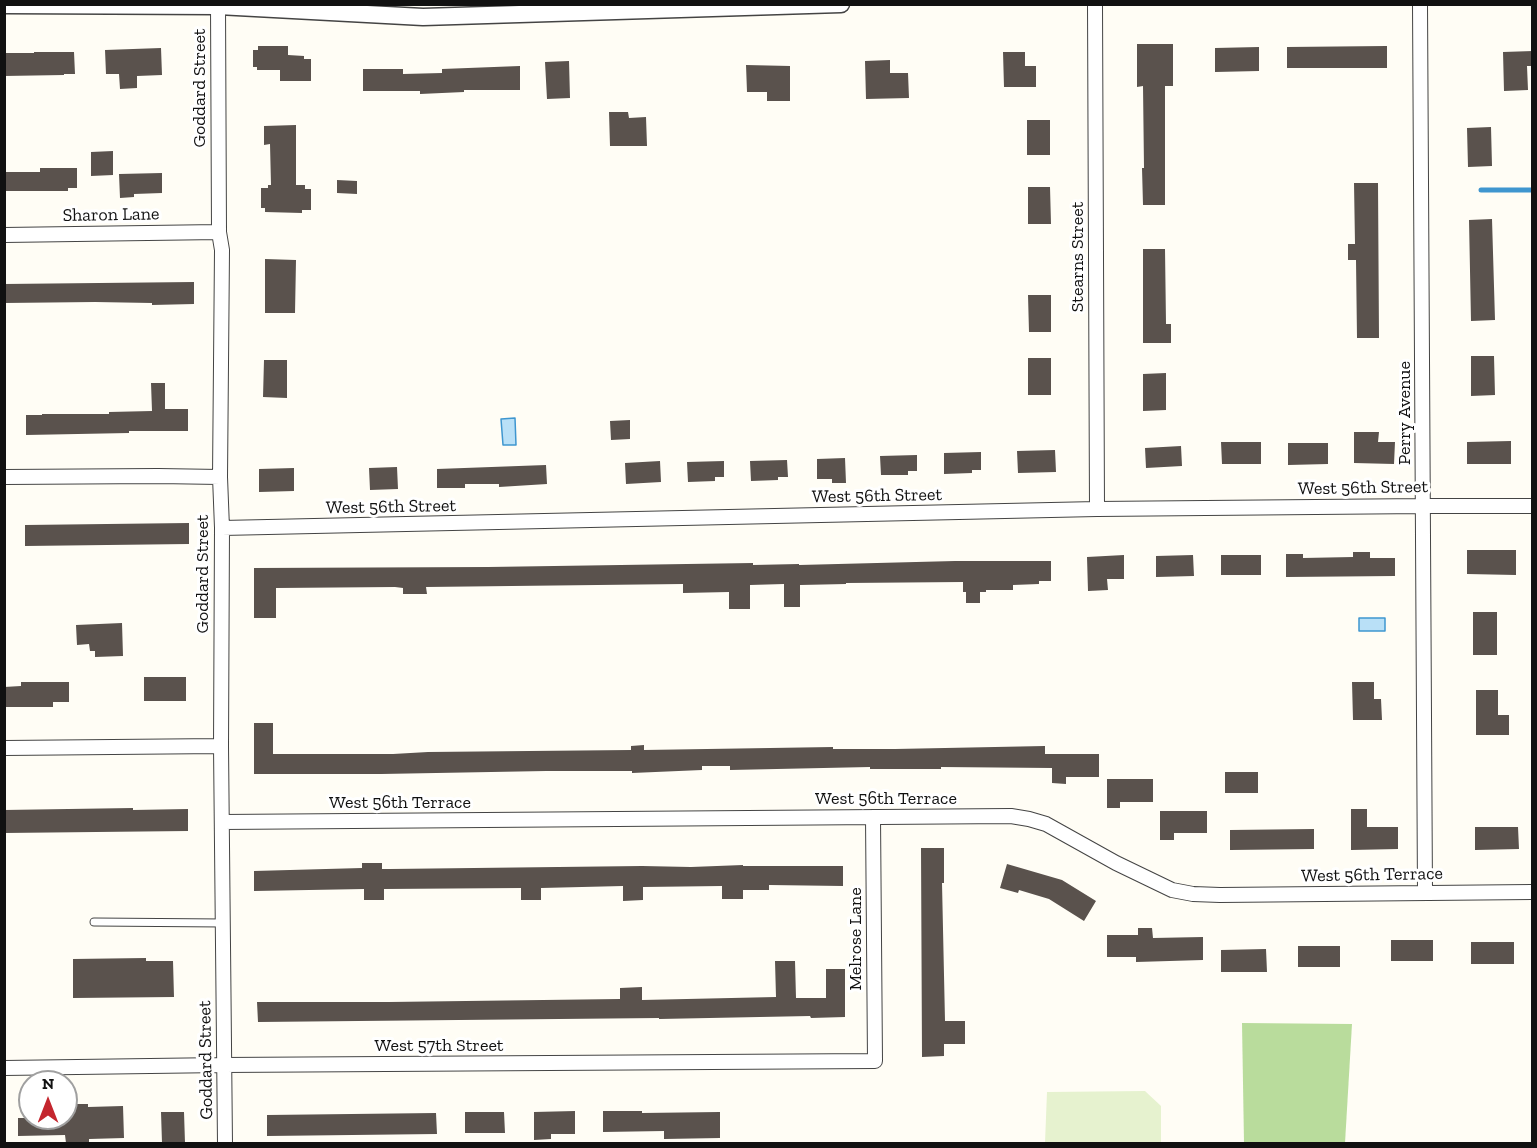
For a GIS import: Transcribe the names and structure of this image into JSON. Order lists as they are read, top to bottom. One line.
{"streets":{"street":["Goddard Street","Sharon Lane","Stearns Street","Perry Avenue","West 56th Street","West 56th Terrace","Melrose Lane","West 57th Street"]},"crossings":[["Goddard Street","Sharon Lane"],["Goddard Street","West 56th Street"],["Goddard Street","West 56th Terrace"],["Goddard Street","West 57th Street"],["Stearns Street","West 56th Street"],["Perry Avenue","West 56th Street"],["Perry Avenue","West 56th Terrace"],["West 56th Terrace","Melrose Lane"],["Melrose Lane","West 57th Street"]],"north":"top"}
